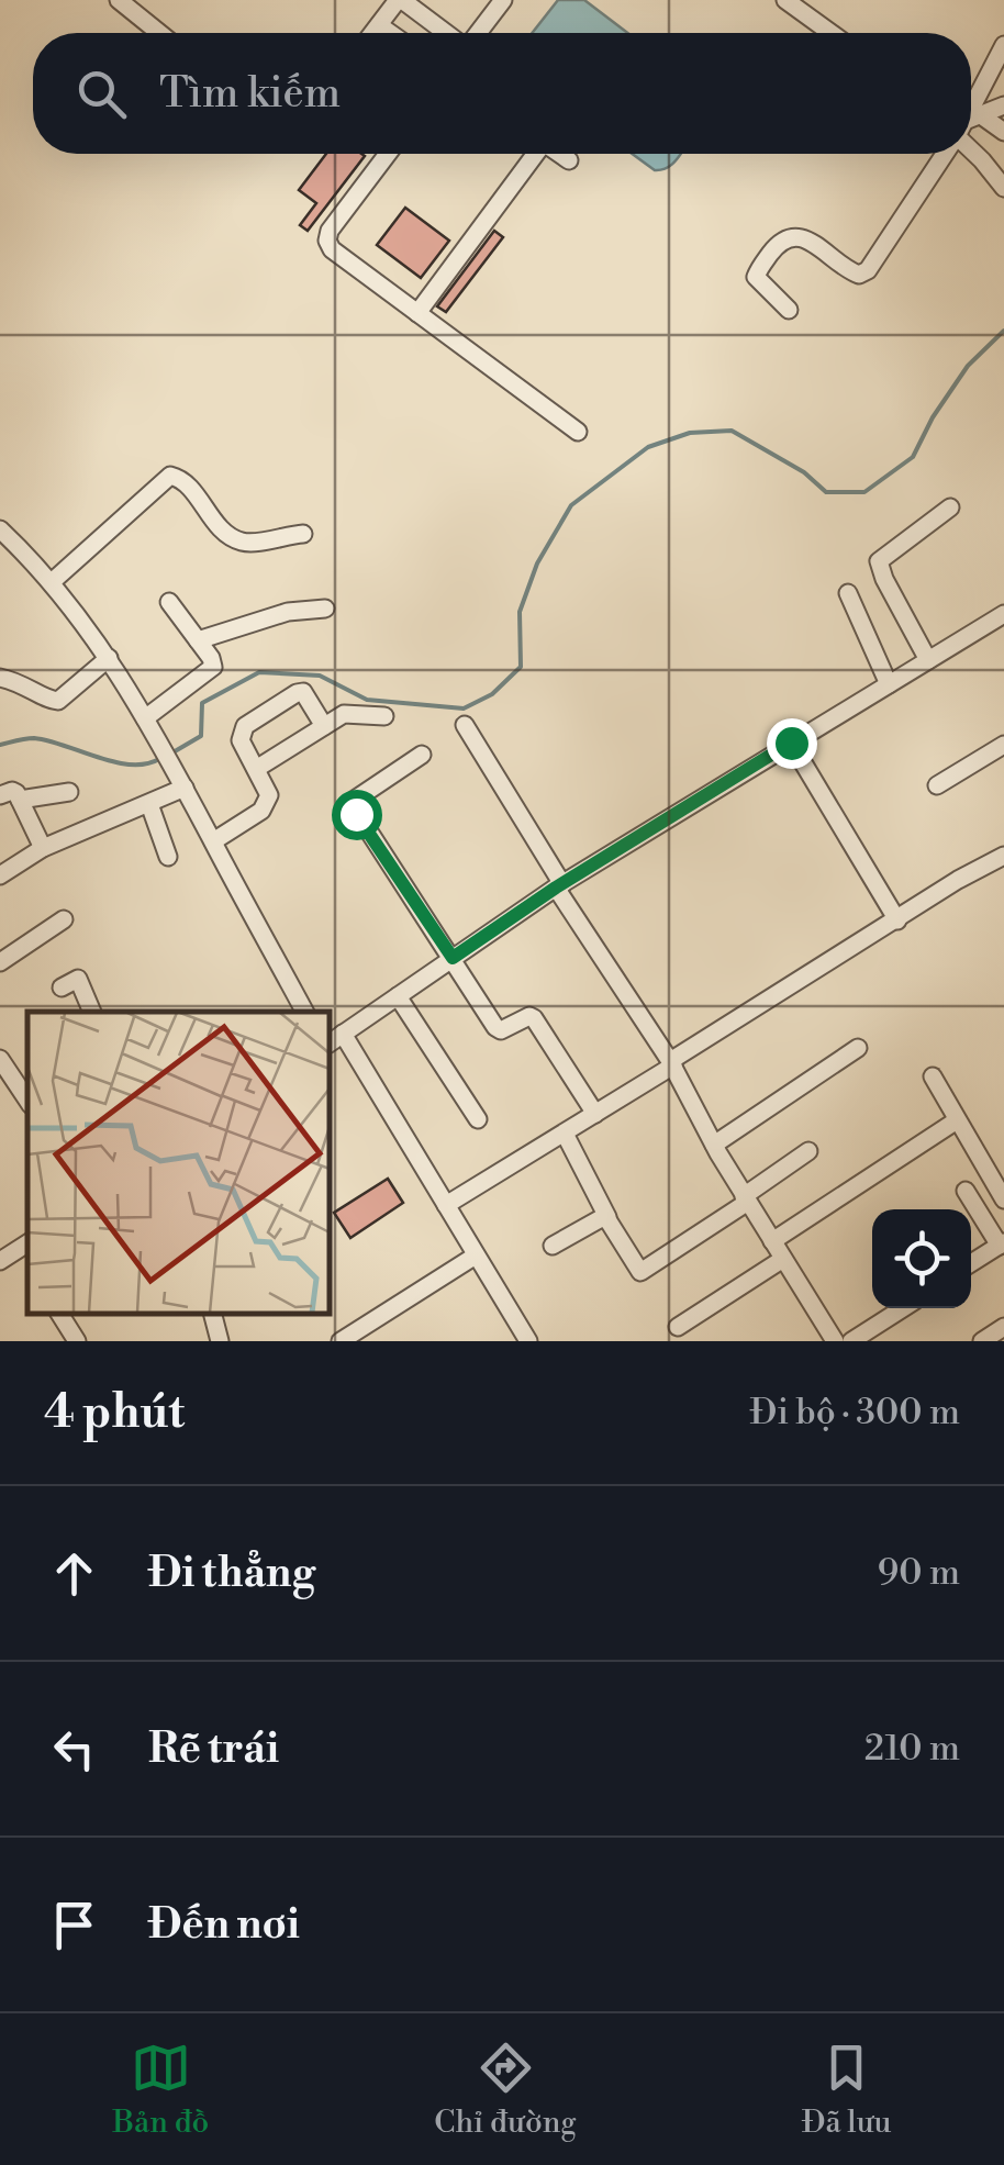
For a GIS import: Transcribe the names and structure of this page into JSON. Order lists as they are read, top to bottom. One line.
{"page":{"search":"Tìm kiếm","heading":["4 phút","Đi bộ · 300 m"],"list":[["Đi thẳng","90 m"],["Rẽ trái","210 m"],"Đến nơi"],"nav":["Bản đồ","Chỉ đường","Đã lưu"]}}
